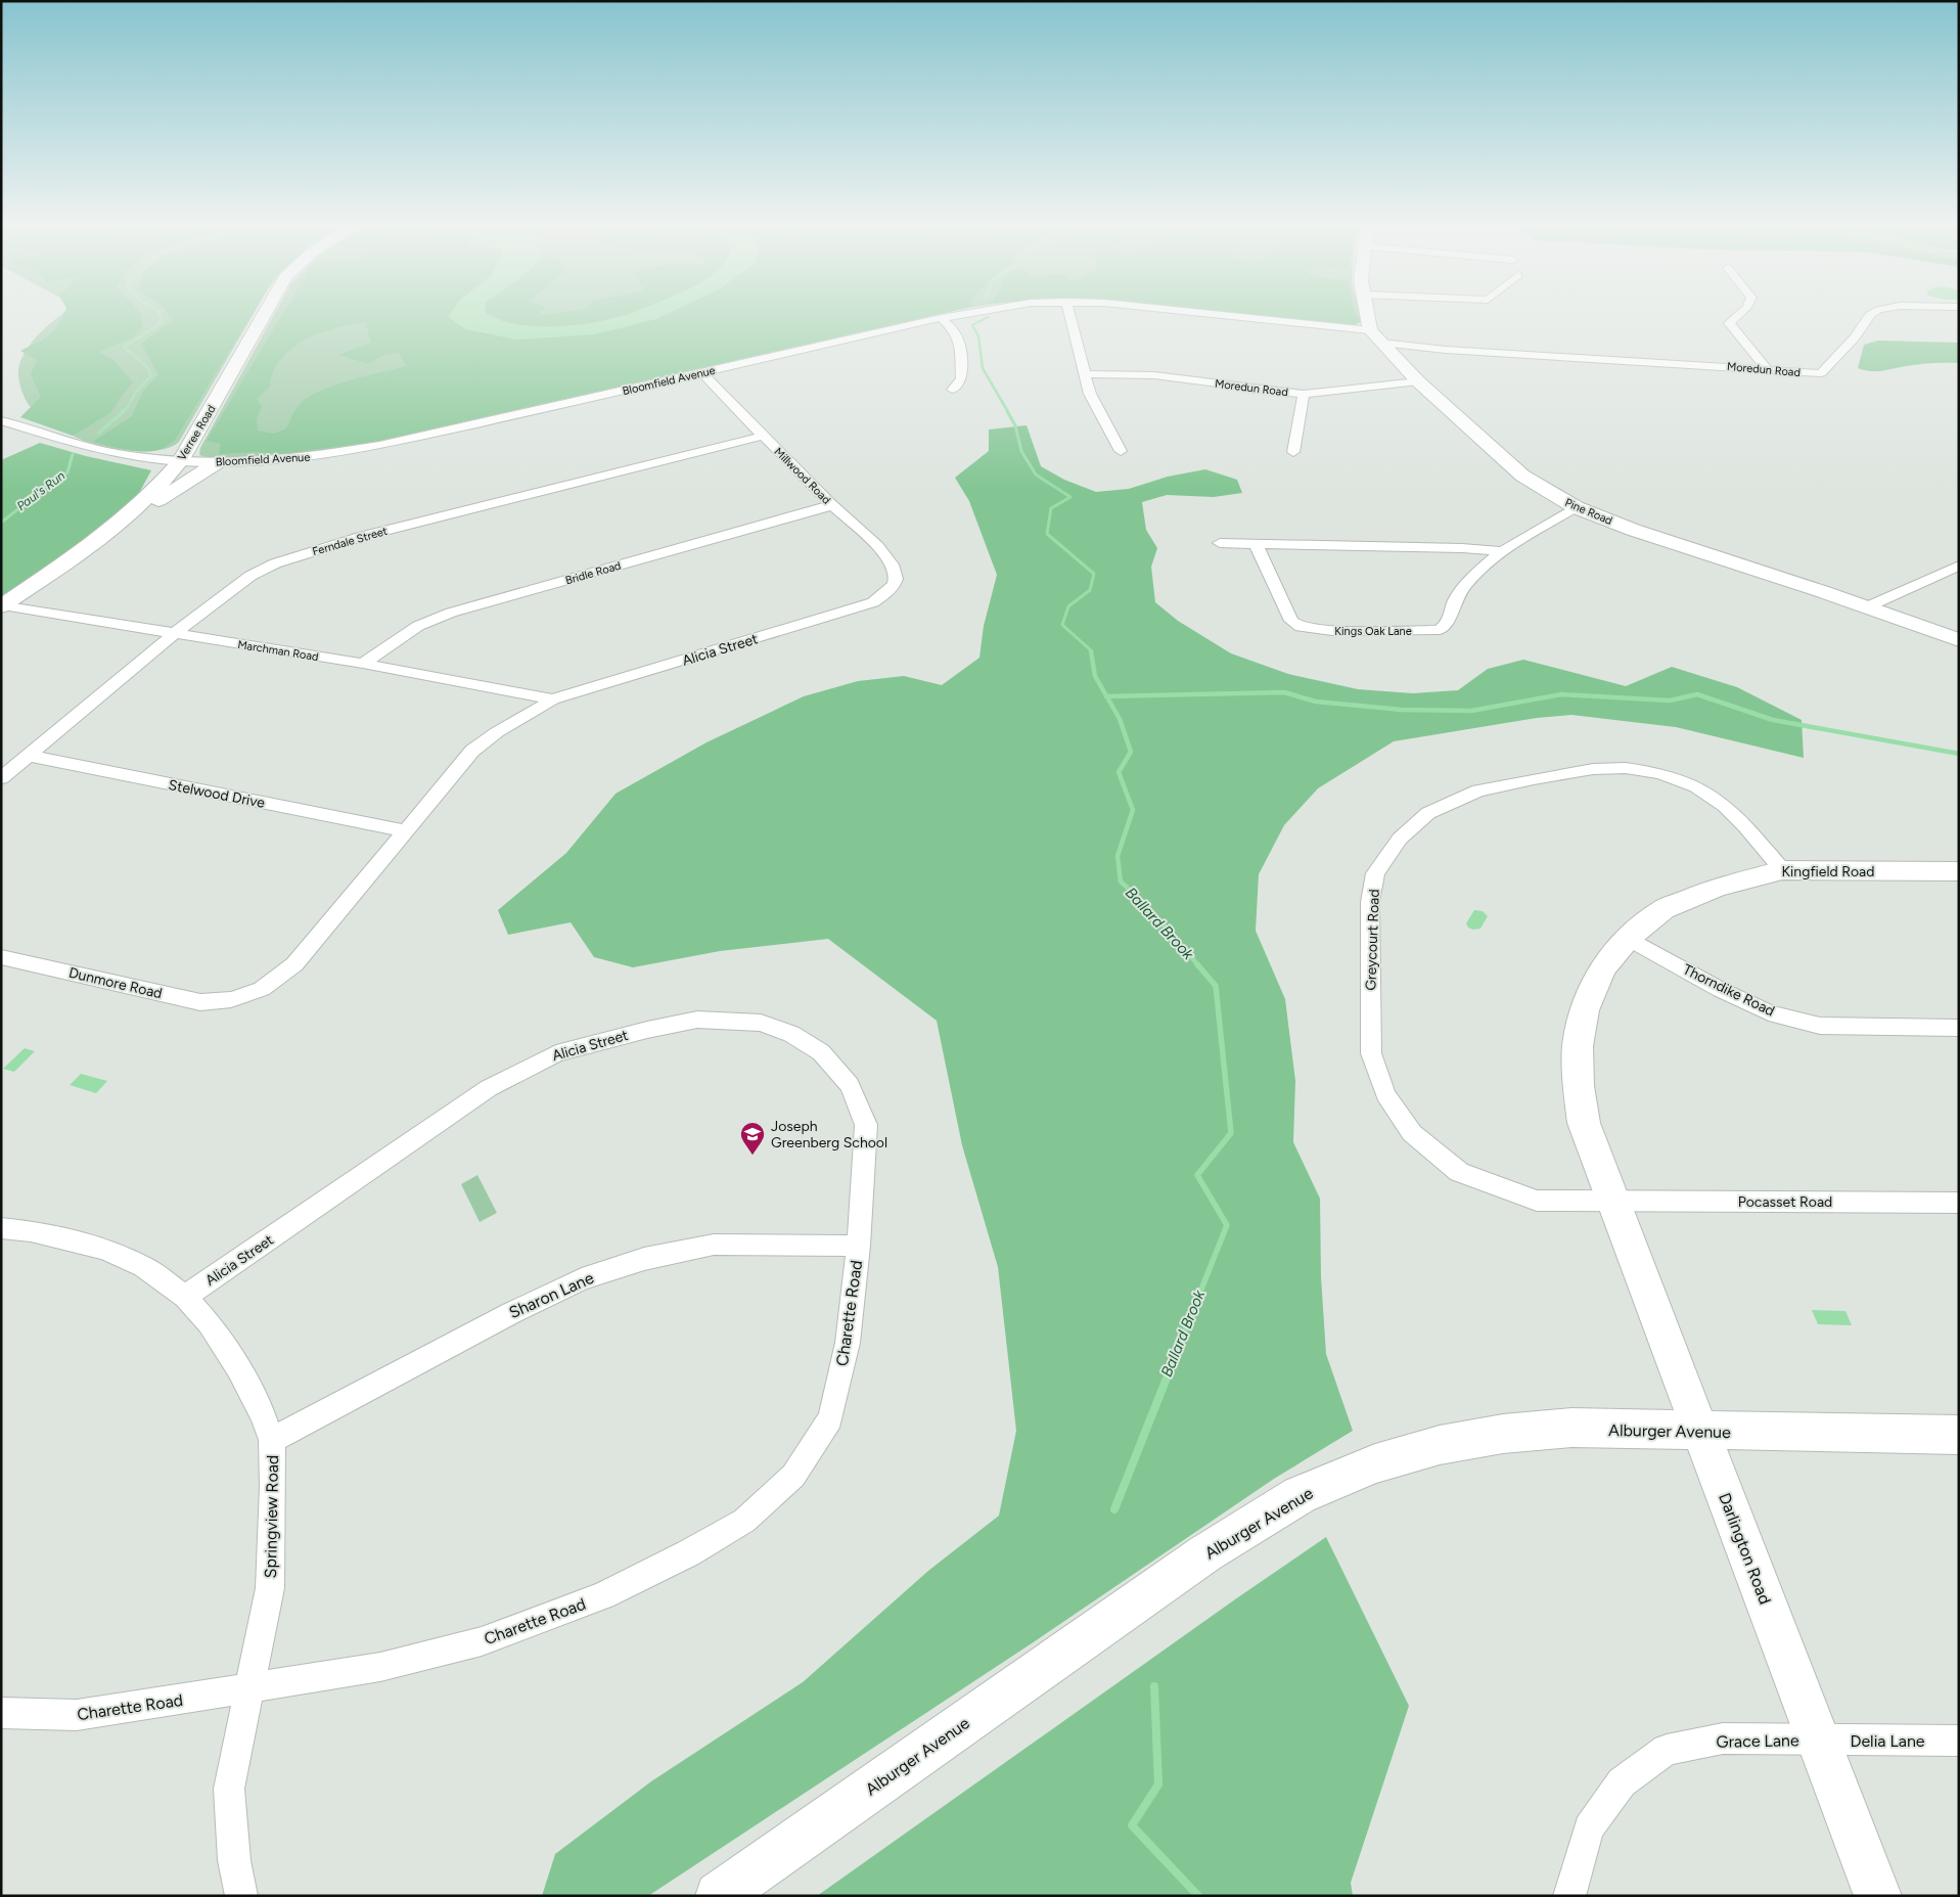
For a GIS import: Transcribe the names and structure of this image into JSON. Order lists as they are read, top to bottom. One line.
{"streets":{"street":["Moredun Road","Bloomfield Avenue","Verree Road","Millwood Road","Pine Road","Ferndale Street","Bridle Road","Kings Oak Lane","Alicia Street","Marchman Road","Stelwood Drive","Kingfield Road","Greycourt Road","Dunmore Road","Thorndike Road","Pocasset Road","Sharon Lane","Charette Road","Alburger Avenue","Springview Road","Darlington Road","Grace Lane","Delia Lane"]},"crossings":[["Moredun Road","Bloomfield Avenue"],["Moredun Road","Pine Road"],["Bloomfield Avenue","Verree Road"],["Bloomfield Avenue","Millwood Road"],["Bloomfield Avenue","Pine Road"],["Verree Road","Marchman Road"],["Millwood Road","Ferndale Street"],["Millwood Road","Bridle Road"],["Millwood Road","Alicia Street"],["Pine Road","Kings Oak Lane"],["Ferndale Street","Marchman Road"],["Ferndale Street","Stelwood Drive"],["Bridle Road","Marchman Road"],["Alicia Street","Marchman Road"],["Alicia Street","Stelwood Drive"],["Alicia Street","Dunmore Road"],["Alicia Street","Sharon Lane"],["Alicia Street","Charette Road"],["Alicia Street","Springview Road"],["Kingfield Road","Greycourt Road"],["Kingfield Road","Thorndike Road"],["Kingfield Road","Pocasset Road"],["Kingfield Road","Darlington Road"],["Greycourt Road","Pocasset Road"],["Greycourt Road","Darlington Road"],["Pocasset Road","Darlington Road"],["Sharon Lane","Charette Road"],["Sharon Lane","Springview Road"],["Charette Road","Springview Road"],["Alburger Avenue","Darlington Road"],["Darlington Road","Grace Lane"],["Darlington Road","Delia Lane"],["Grace Lane","Delia Lane"]],"water":["Paul's Run","Ballard Brook"],"places":{"school or university":["Joseph Greenberg School"]}}
